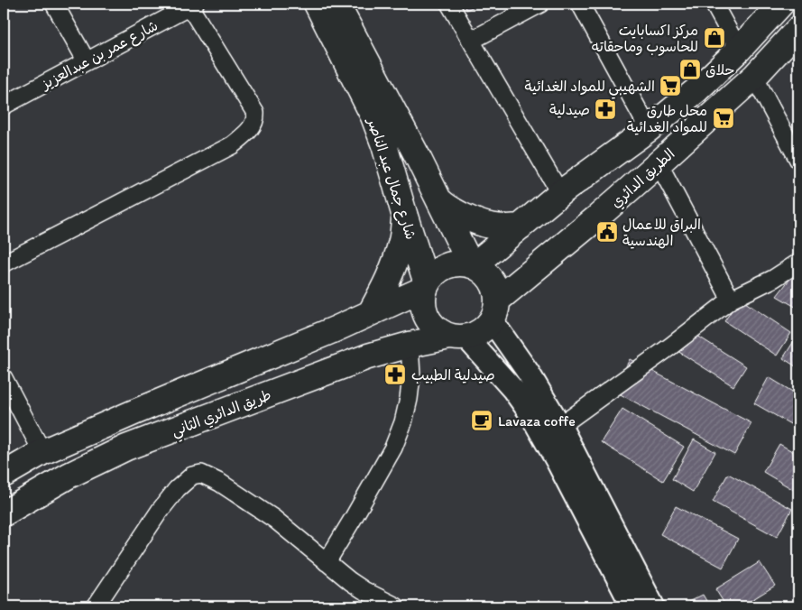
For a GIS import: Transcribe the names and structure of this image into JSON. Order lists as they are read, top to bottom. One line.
{"streets":{"main road":["الطريق الدائري","شارع جمال عبد الناصر","طريق الدائري الثاني"],"street":["شارع عمر بن عبدالعزيز"]},"crossings":[["الطريق الدائري","شارع جمال عبد الناصر"],["الطريق الدائري","طريق الدائري الثاني"],["شارع جمال عبد الناصر","طريق الدائري الثاني"]],"places":{"shop":["مركز اكسابايت للحاسوب وماحقاته","حلاق"],"supermarket":["الشهيبي للمواد الغدائية","محل طارق للمواد الغدائية"],"pharmacy":["صيدلية","صيدلية الطبيب"],"public building":["البراق للاعمال الهندسية"],"cafe":["Lavaza coffe"]}}
